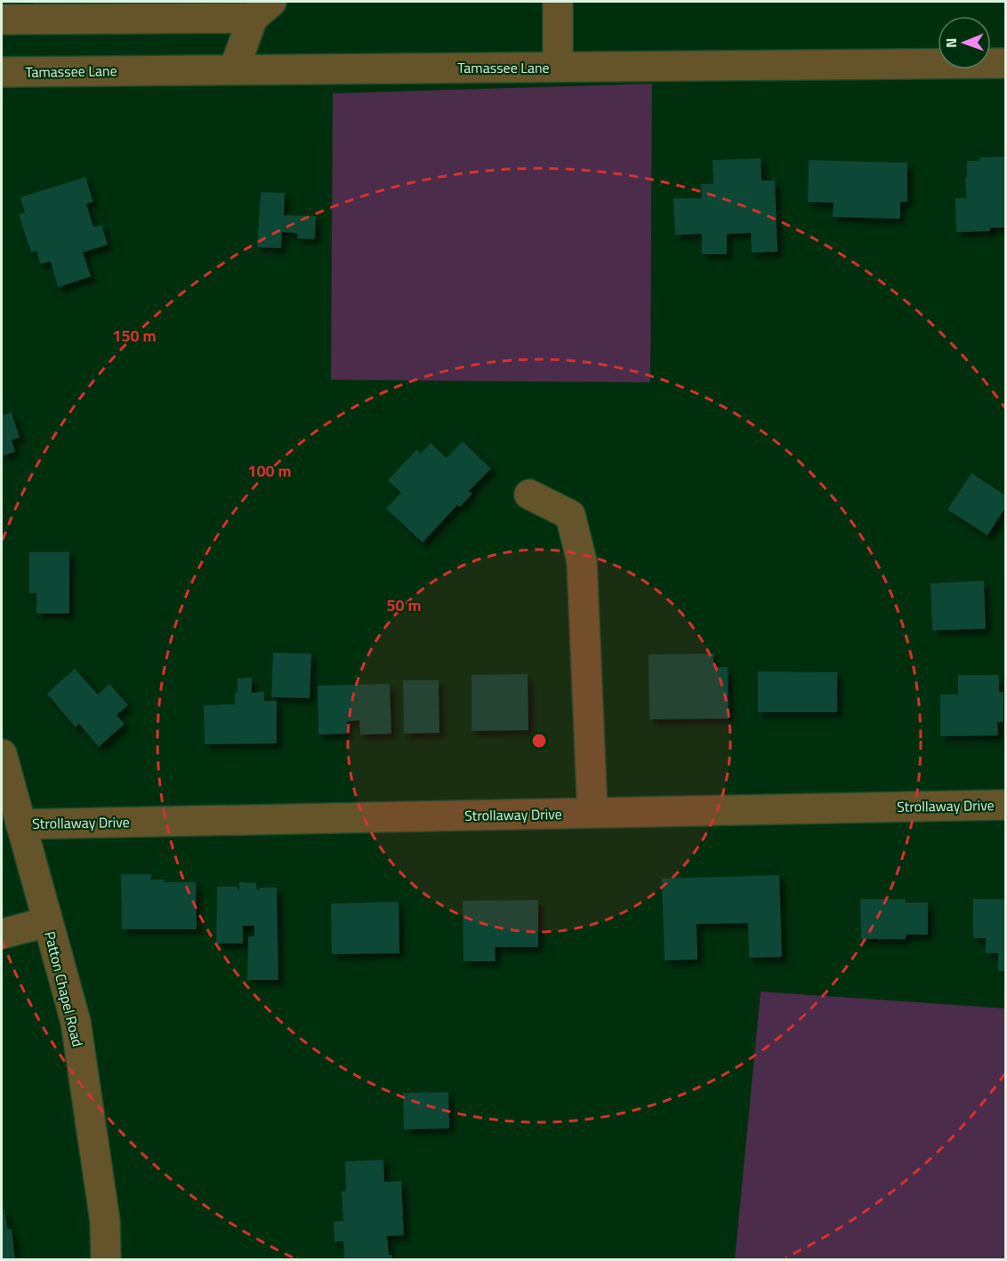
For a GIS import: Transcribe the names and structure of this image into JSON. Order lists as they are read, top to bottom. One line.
{"streets":{"street":["Tamassee Lane","Strollaway Drive","Patton Chapel Road"]},"crossings":[["Strollaway Drive","Patton Chapel Road"]],"north":"left","rings":["150 m","100 m","50 m"]}
